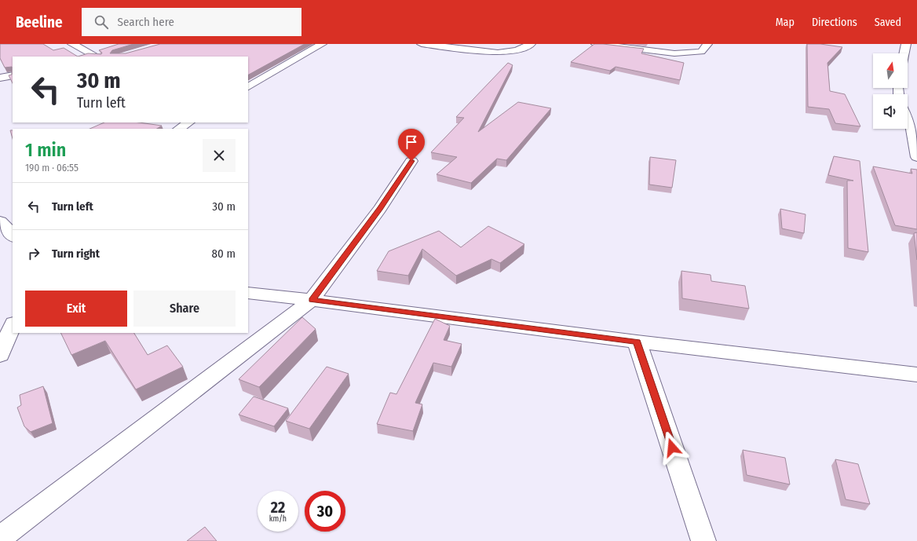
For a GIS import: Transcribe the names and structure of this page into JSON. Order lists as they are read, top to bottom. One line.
{"north":"top","page":{"header":"Beeline","search":"Search here","nav":["Map","Directions","Saved"],"turn":["30 m","Turn left"],"heading":["1 min","190 m · 06:55"],"list":[{"name":"Turn left","value":"30 m"},{"name":"Turn right","value":"80 m"}],"buttons":["Exit","Share"],"speed":"22 km/h","limit":"30"}}
